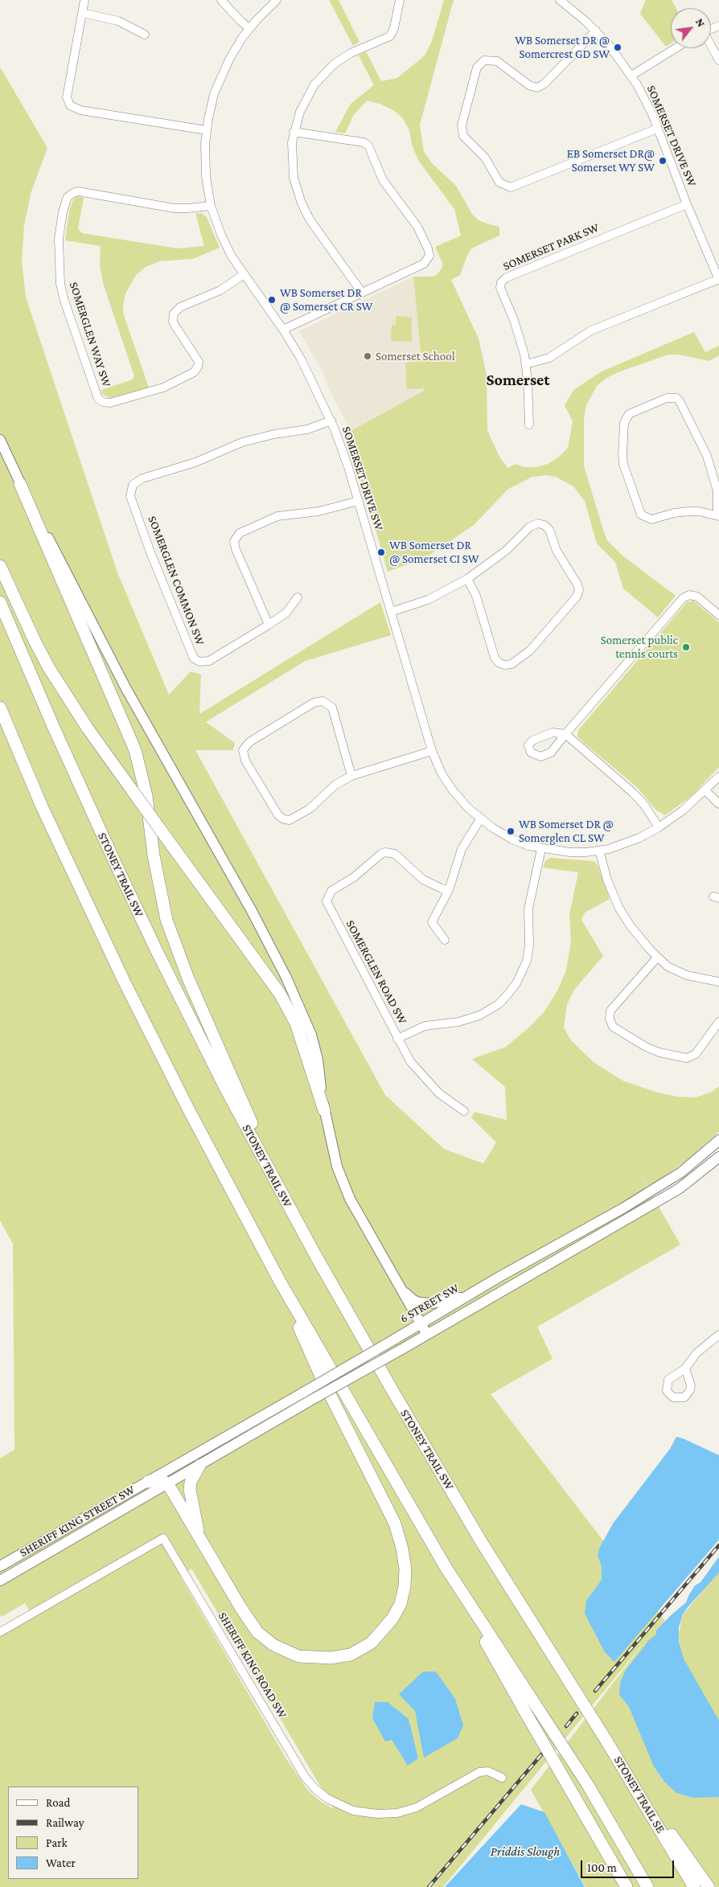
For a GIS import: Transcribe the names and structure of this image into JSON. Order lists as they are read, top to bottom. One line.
{"streets":{"highway":["STONEY TRAIL SW","STONEY TRAIL SE"],"main road":["6 STREET SW","SHERIFF KING STREET SW"],"street":["SOMERSET DRIVE SW","SOMERSET PARK SW","SOMERGLEN WAY SW","SOMERGLEN COMMON SW","SOMERGLEN ROAD SW","SHERIFF KING ROAD SW"]},"crossings":[["SOMERSET DRIVE SW","SOMERSET PARK SW"],["SOMERSET DRIVE SW","SOMERGLEN WAY SW"],["SOMERSET DRIVE SW","SOMERGLEN COMMON SW"],["SOMERSET DRIVE SW","SOMERGLEN ROAD SW"],["STONEY TRAIL SW","STONEY TRAIL SE"],["6 STREET SW","SHERIFF KING STREET SW"]],"districts":["Somerset"],"water":["Priddis Slough"],"places":["WB Somerset DR @ Somercrest GD SW","EB Somerset DR@ Somerset WY SW","WB Somerset DR @ Somerset CR SW","Somerset School","WB Somerset DR @ Somerset CI SW","Somerset public tennis courts","WB Somerset DR @ Somerglen CL SW"],"legend":["Road","Railway","Park","Water"],"scale_bar":"100 m","north":"top right"}
